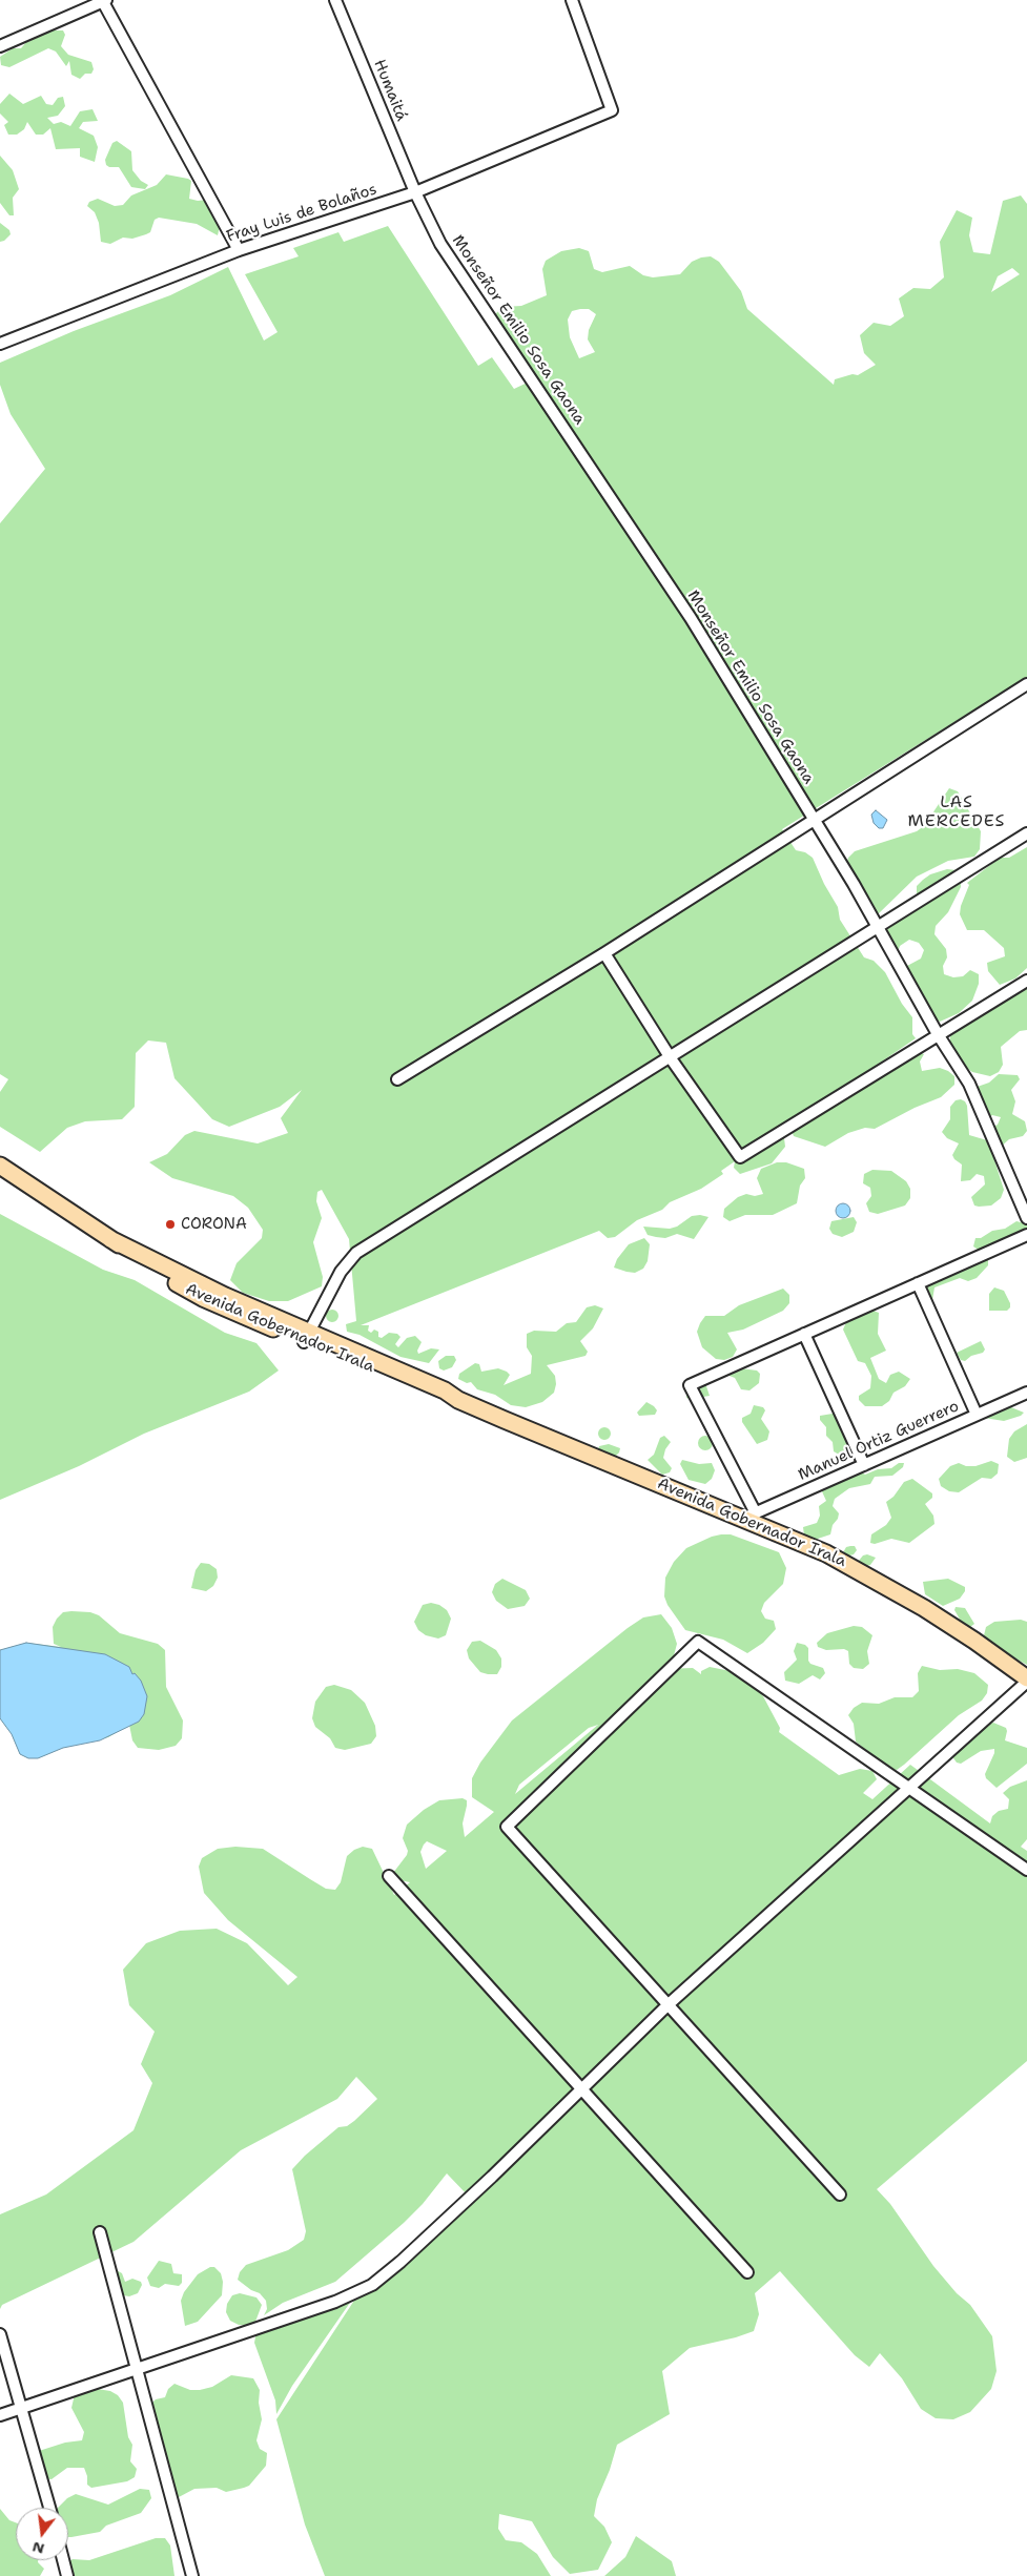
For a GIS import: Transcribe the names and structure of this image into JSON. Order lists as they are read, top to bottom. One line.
{"streets":{"main road":["Avenida Gobernador Irala"],"street":["Humaitá","Fray Luis de Bolaños","Monseñor Emilio Sosa Gaona","Manuel Ortiz Guerrero"]},"crossings":[["Humaitá","Fray Luis de Bolaños"],["Humaitá","Monseñor Emilio Sosa Gaona"],["Fray Luis de Bolaños","Monseñor Emilio Sosa Gaona"],["Avenida Gobernador Irala","Manuel Ortiz Guerrero"]],"districts":["LAS MERCEDES"],"places":["CORONA"],"north":"bottom"}
